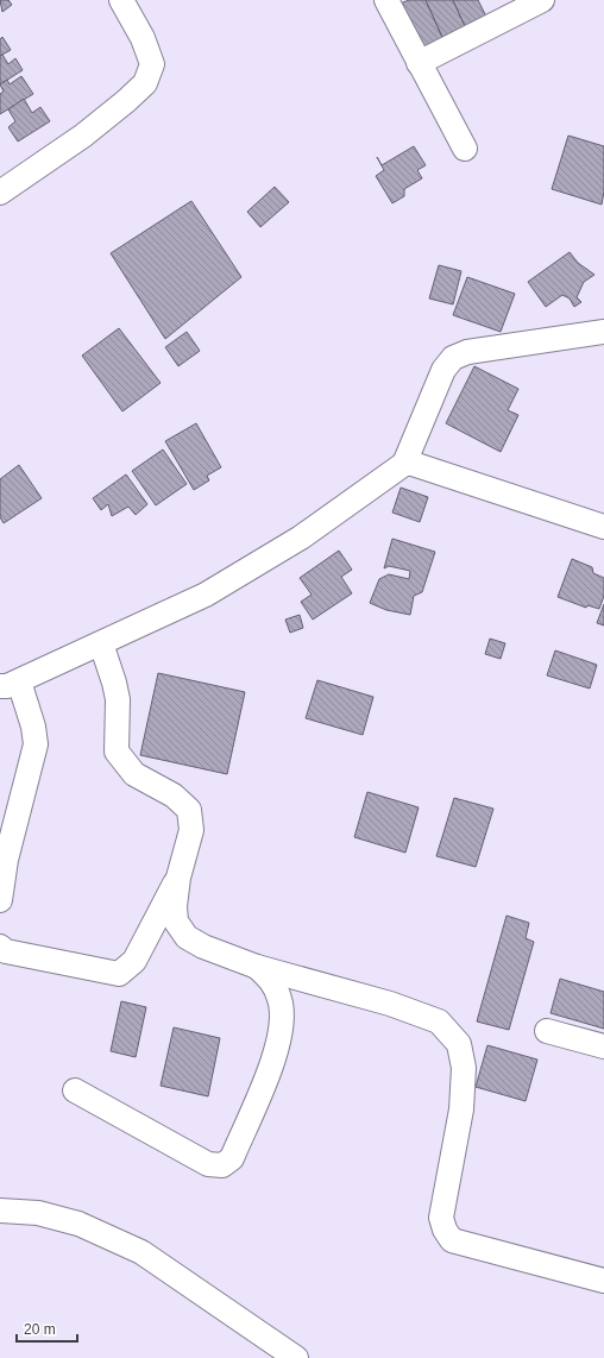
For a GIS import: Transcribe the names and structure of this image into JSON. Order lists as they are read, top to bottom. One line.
{"scale_bar":"20 m"}
